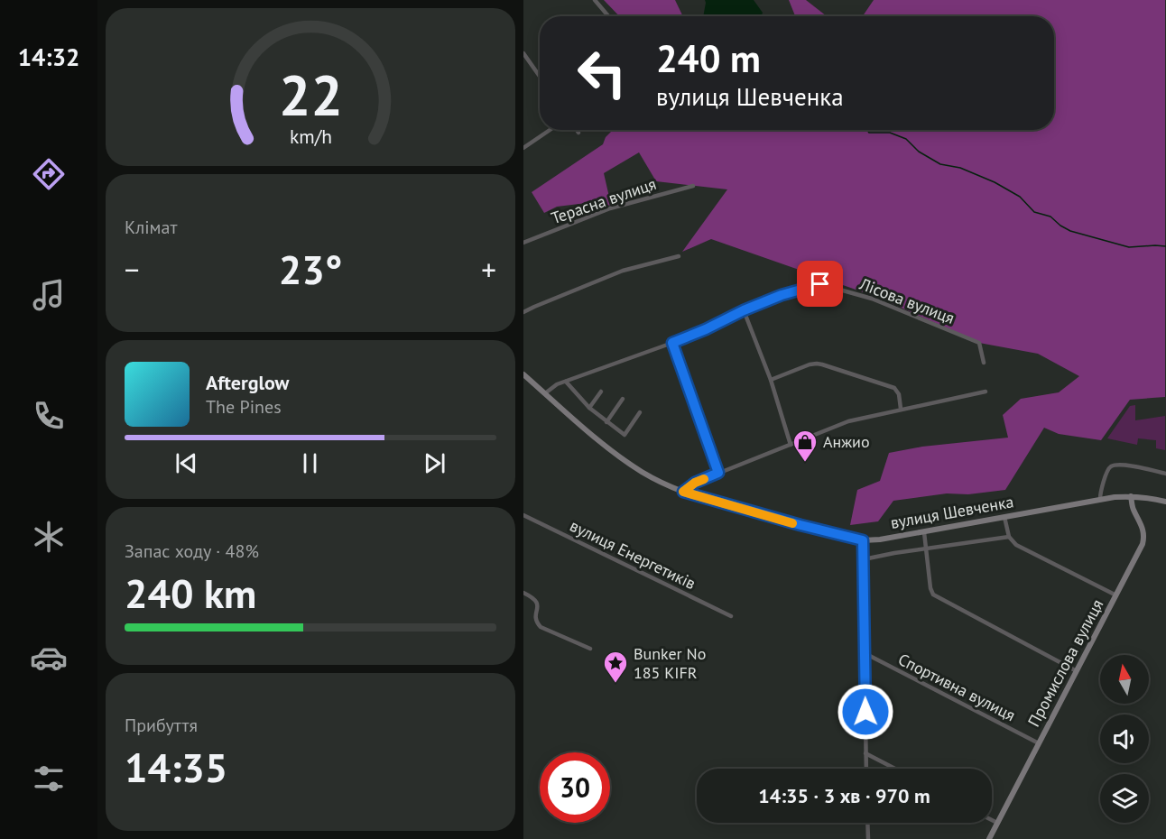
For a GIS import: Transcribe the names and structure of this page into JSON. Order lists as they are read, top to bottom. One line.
{"streets":{"street":["Терасна вулиця","Лісова вулиця","вулиця Шевченка","вулиця Енергетиків","Промислова вулиця","Спортивна вулиця"]},"crossings":[["Лісова вулиця","вулиця Шевченка"],["вулиця Шевченка","Промислова вулиця"],["Промислова вулиця","Спортивна вулиця"]],"places":{"shop":["Анжио"],"place":["Bunker No 185 KIFR"]},"north":"top","page":{"tabs":"14:32","turn":["240 m","вулиця Шевченка"],"tile":["Клімат",["Запас ходу · 48%","240 km"],["Прибуття","14:35"]],"heat":["−","23°","+"],"song":["Afterglow","The Pines"],"limit":"30","trip":"14:35 · 3 хв · 970 m","gauge":["22","km/h"]}}
